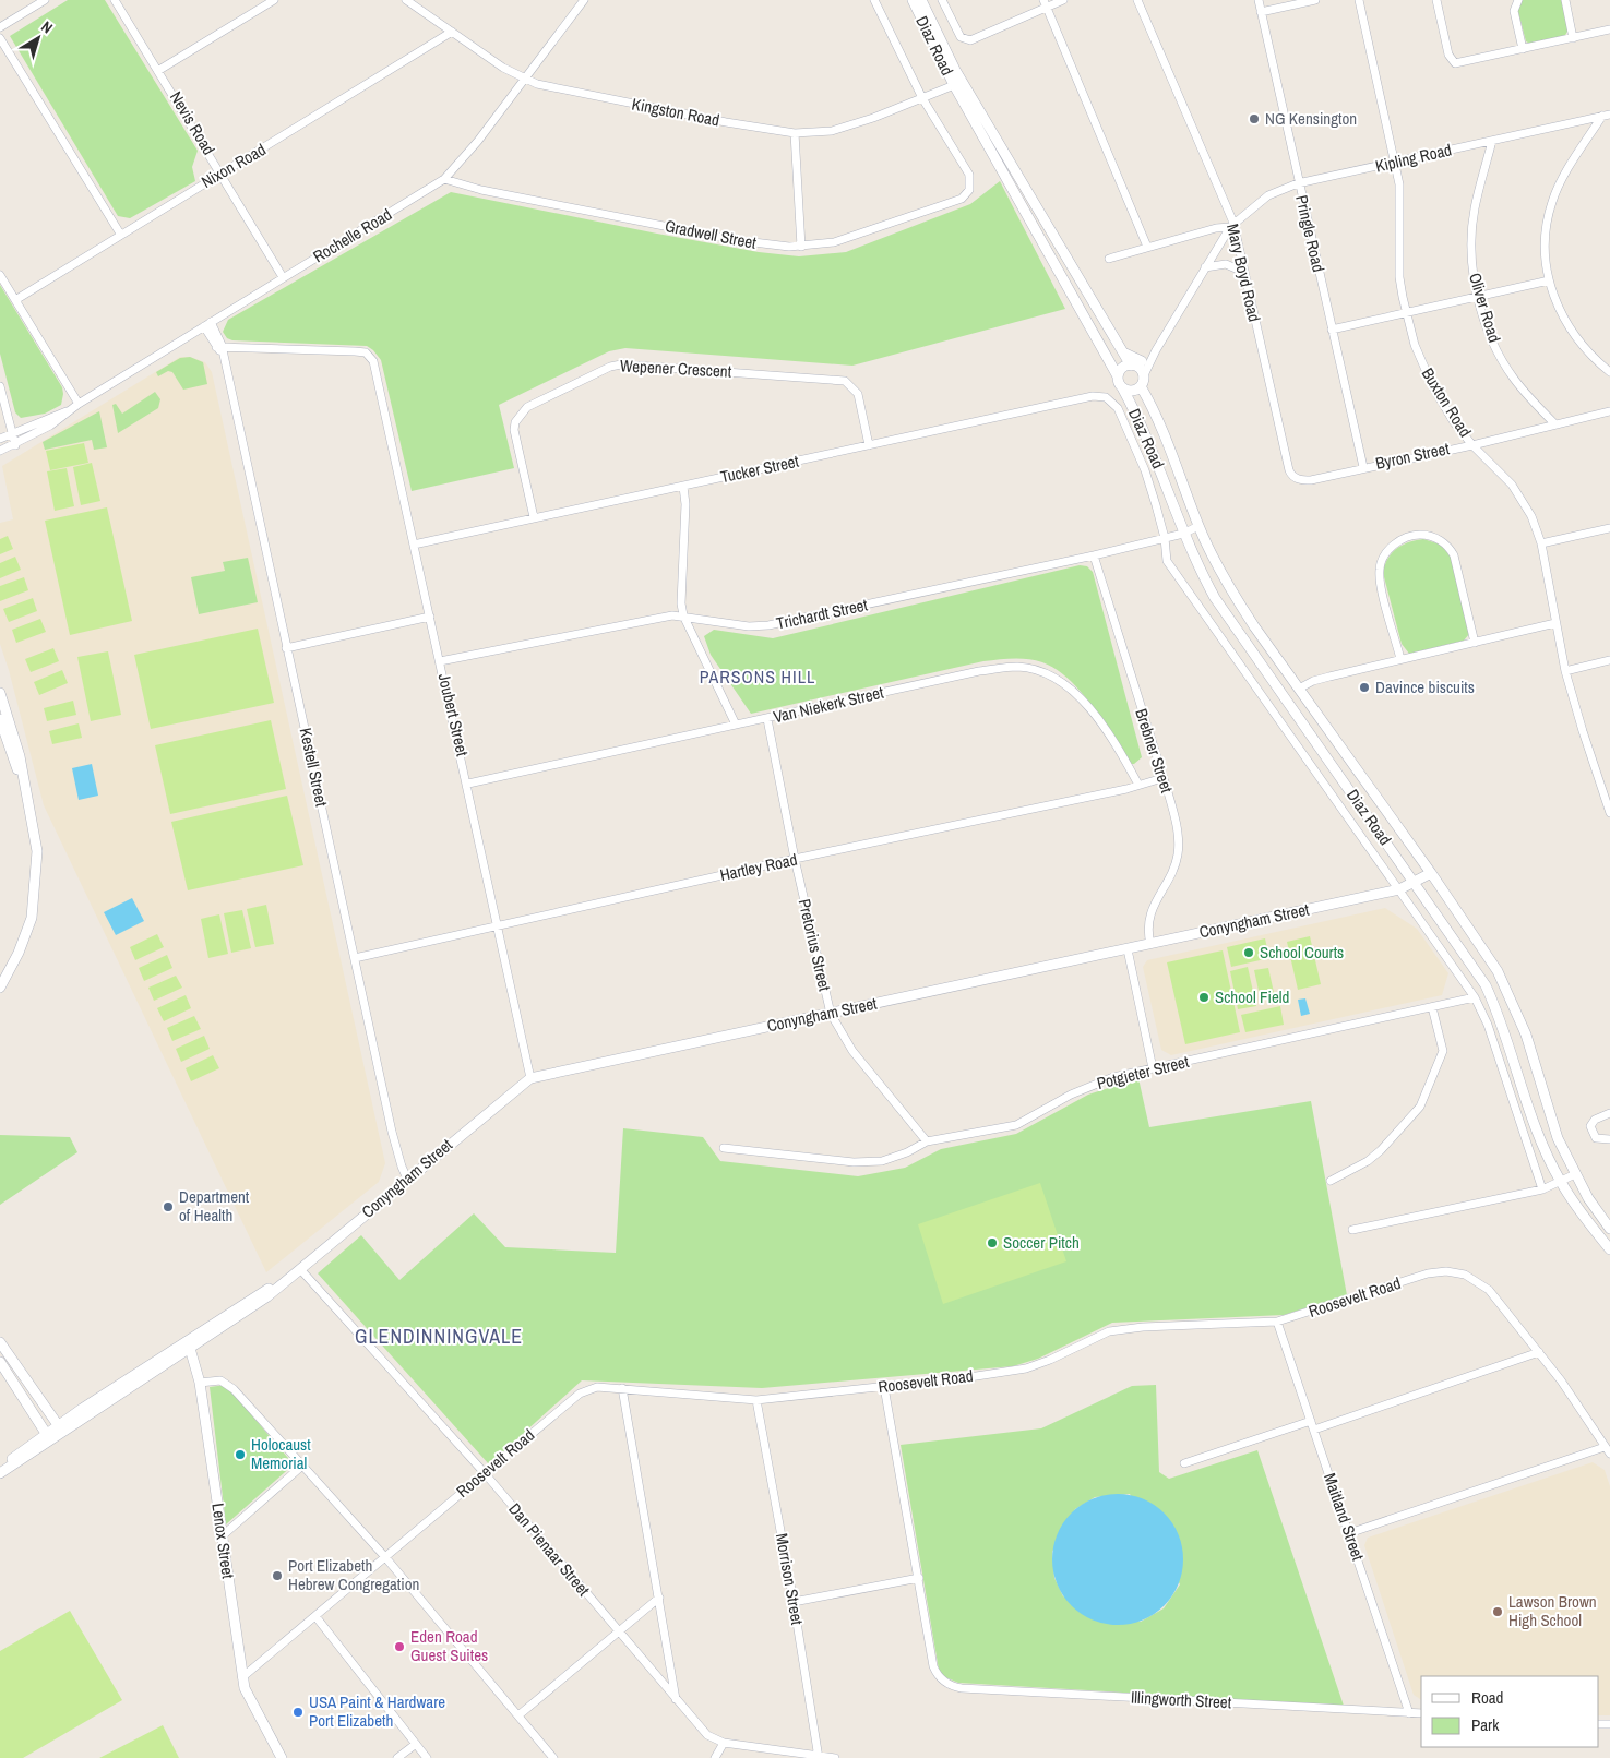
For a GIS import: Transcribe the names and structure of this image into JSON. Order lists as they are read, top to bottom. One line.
{"streets":{"street":["Diaz Road","Kingston Road","Nevis Road","Kipling Road","Nixon Road","Pringle Road","Gradwell Street","Rochelle Road","Mary Boyd Road","Oliver Road","Wepener Crescent","Buxton Road","Byron Street","Tucker Street","Trichardt Street","Van Niekerk Street","Joubert Street","Brebner Street","Kestell Street","Hartley Road","Conyngham Street","Pretorius Street","Potgieter Street","Roosevelt Road","Maitland Street","Lenox Street","Dan Pienaar Street","Morrison Street","Illingworth Street"]},"crossings":[["Diaz Road","Kingston Road"],["Diaz Road","Kipling Road"],["Diaz Road","Gradwell Street"],["Diaz Road","Tucker Street"],["Diaz Road","Trichardt Street"],["Diaz Road","Conyngham Street"],["Diaz Road","Potgieter Street"],["Kingston Road","Nixon Road"],["Kingston Road","Rochelle Road"],["Nevis Road","Nixon Road"],["Nevis Road","Rochelle Road"],["Kipling Road","Pringle Road"],["Kipling Road","Mary Boyd Road"],["Kipling Road","Oliver Road"],["Kipling Road","Buxton Road"],["Pringle Road","Byron Street"],["Gradwell Street","Rochelle Road"],["Mary Boyd Road","Byron Street"],["Oliver Road","Byron Street"],["Wepener Crescent","Tucker Street"],["Buxton Road","Byron Street"],["Tucker Street","Joubert Street"],["Trichardt Street","Joubert Street"],["Trichardt Street","Brebner Street"],["Van Niekerk Street","Joubert Street"],["Van Niekerk Street","Hartley Road"],["Van Niekerk Street","Pretorius Street"],["Joubert Street","Kestell Street"],["Joubert Street","Hartley Road"],["Joubert Street","Conyngham Street"],["Brebner Street","Hartley Road"],["Brebner Street","Conyngham Street"],["Kestell Street","Hartley Road"],["Kestell Street","Conyngham Street"],["Hartley Road","Pretorius Street"],["Conyngham Street","Pretorius Street"],["Conyngham Street","Lenox Street"],["Conyngham Street","Dan Pienaar Street"],["Pretorius Street","Potgieter Street"],["Roosevelt Road","Maitland Street"],["Roosevelt Road","Lenox Street"],["Roosevelt Road","Dan Pienaar Street"],["Roosevelt Road","Morrison Street"],["Maitland Street","Illingworth Street"],["Dan Pienaar Street","Morrison Street"]],"districts":["PARSONS HILL","GLENDINNINGVALE"],"places":["NG Kensington","Davince biscuits","School Courts","School Field","Department of Health","Soccer Pitch","Holocaust Memorial","Port Elizabeth Hebrew Congregation","Lawson Brown High School","Eden Road Guest Suites","USA Paint & Hardware Port Elizabeth"],"legend":["Road","Park"],"north":"top right"}
